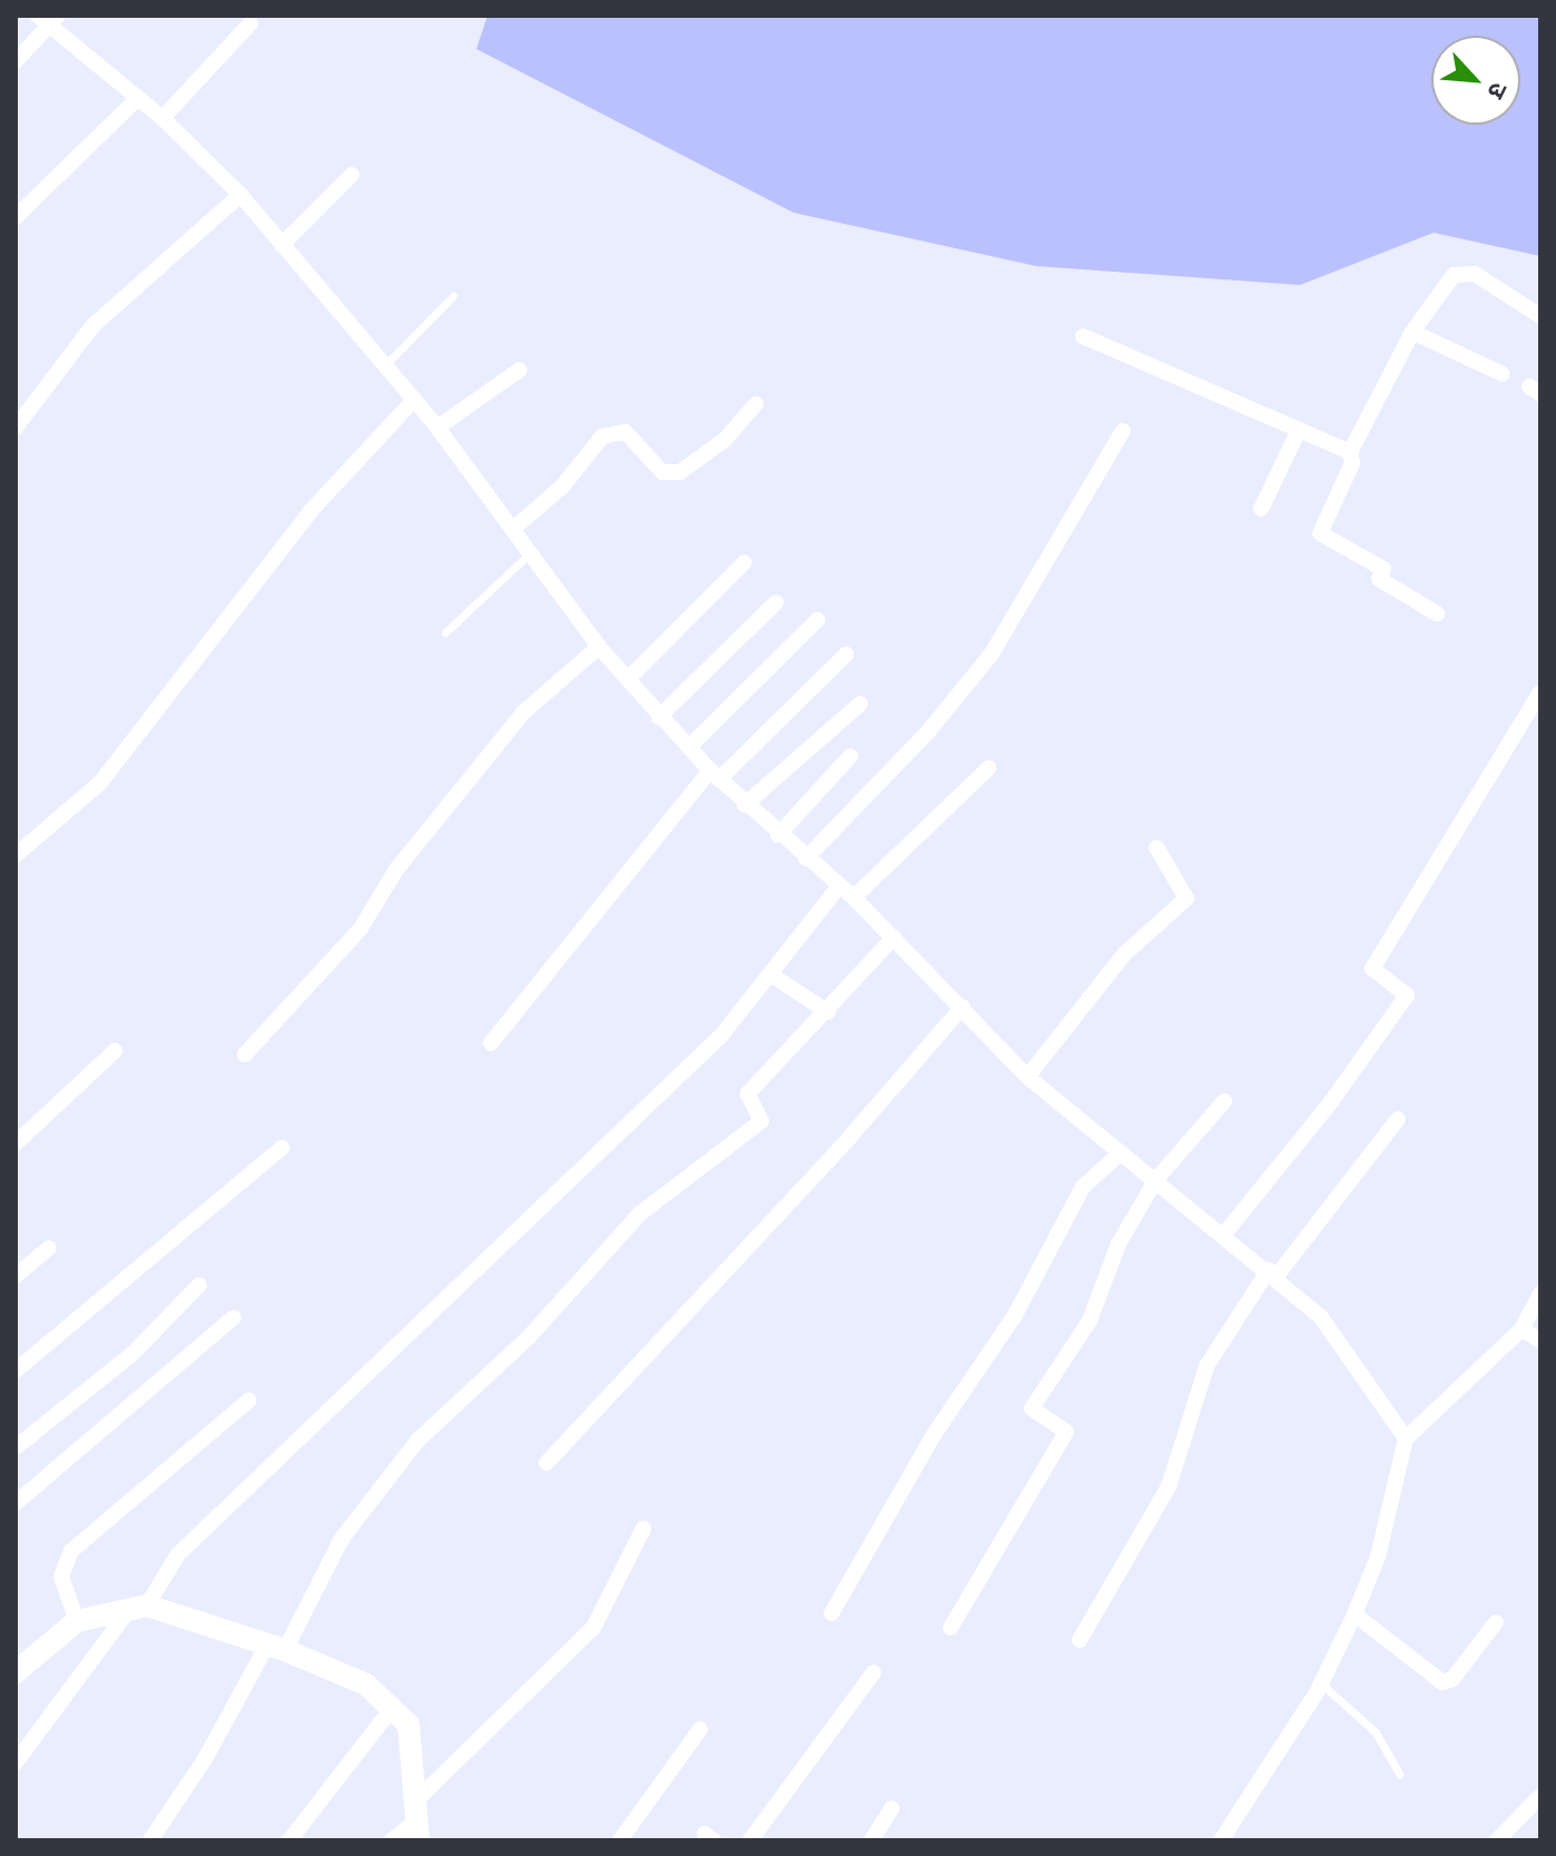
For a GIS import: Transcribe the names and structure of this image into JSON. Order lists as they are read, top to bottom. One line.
{"north":"bottom right"}
